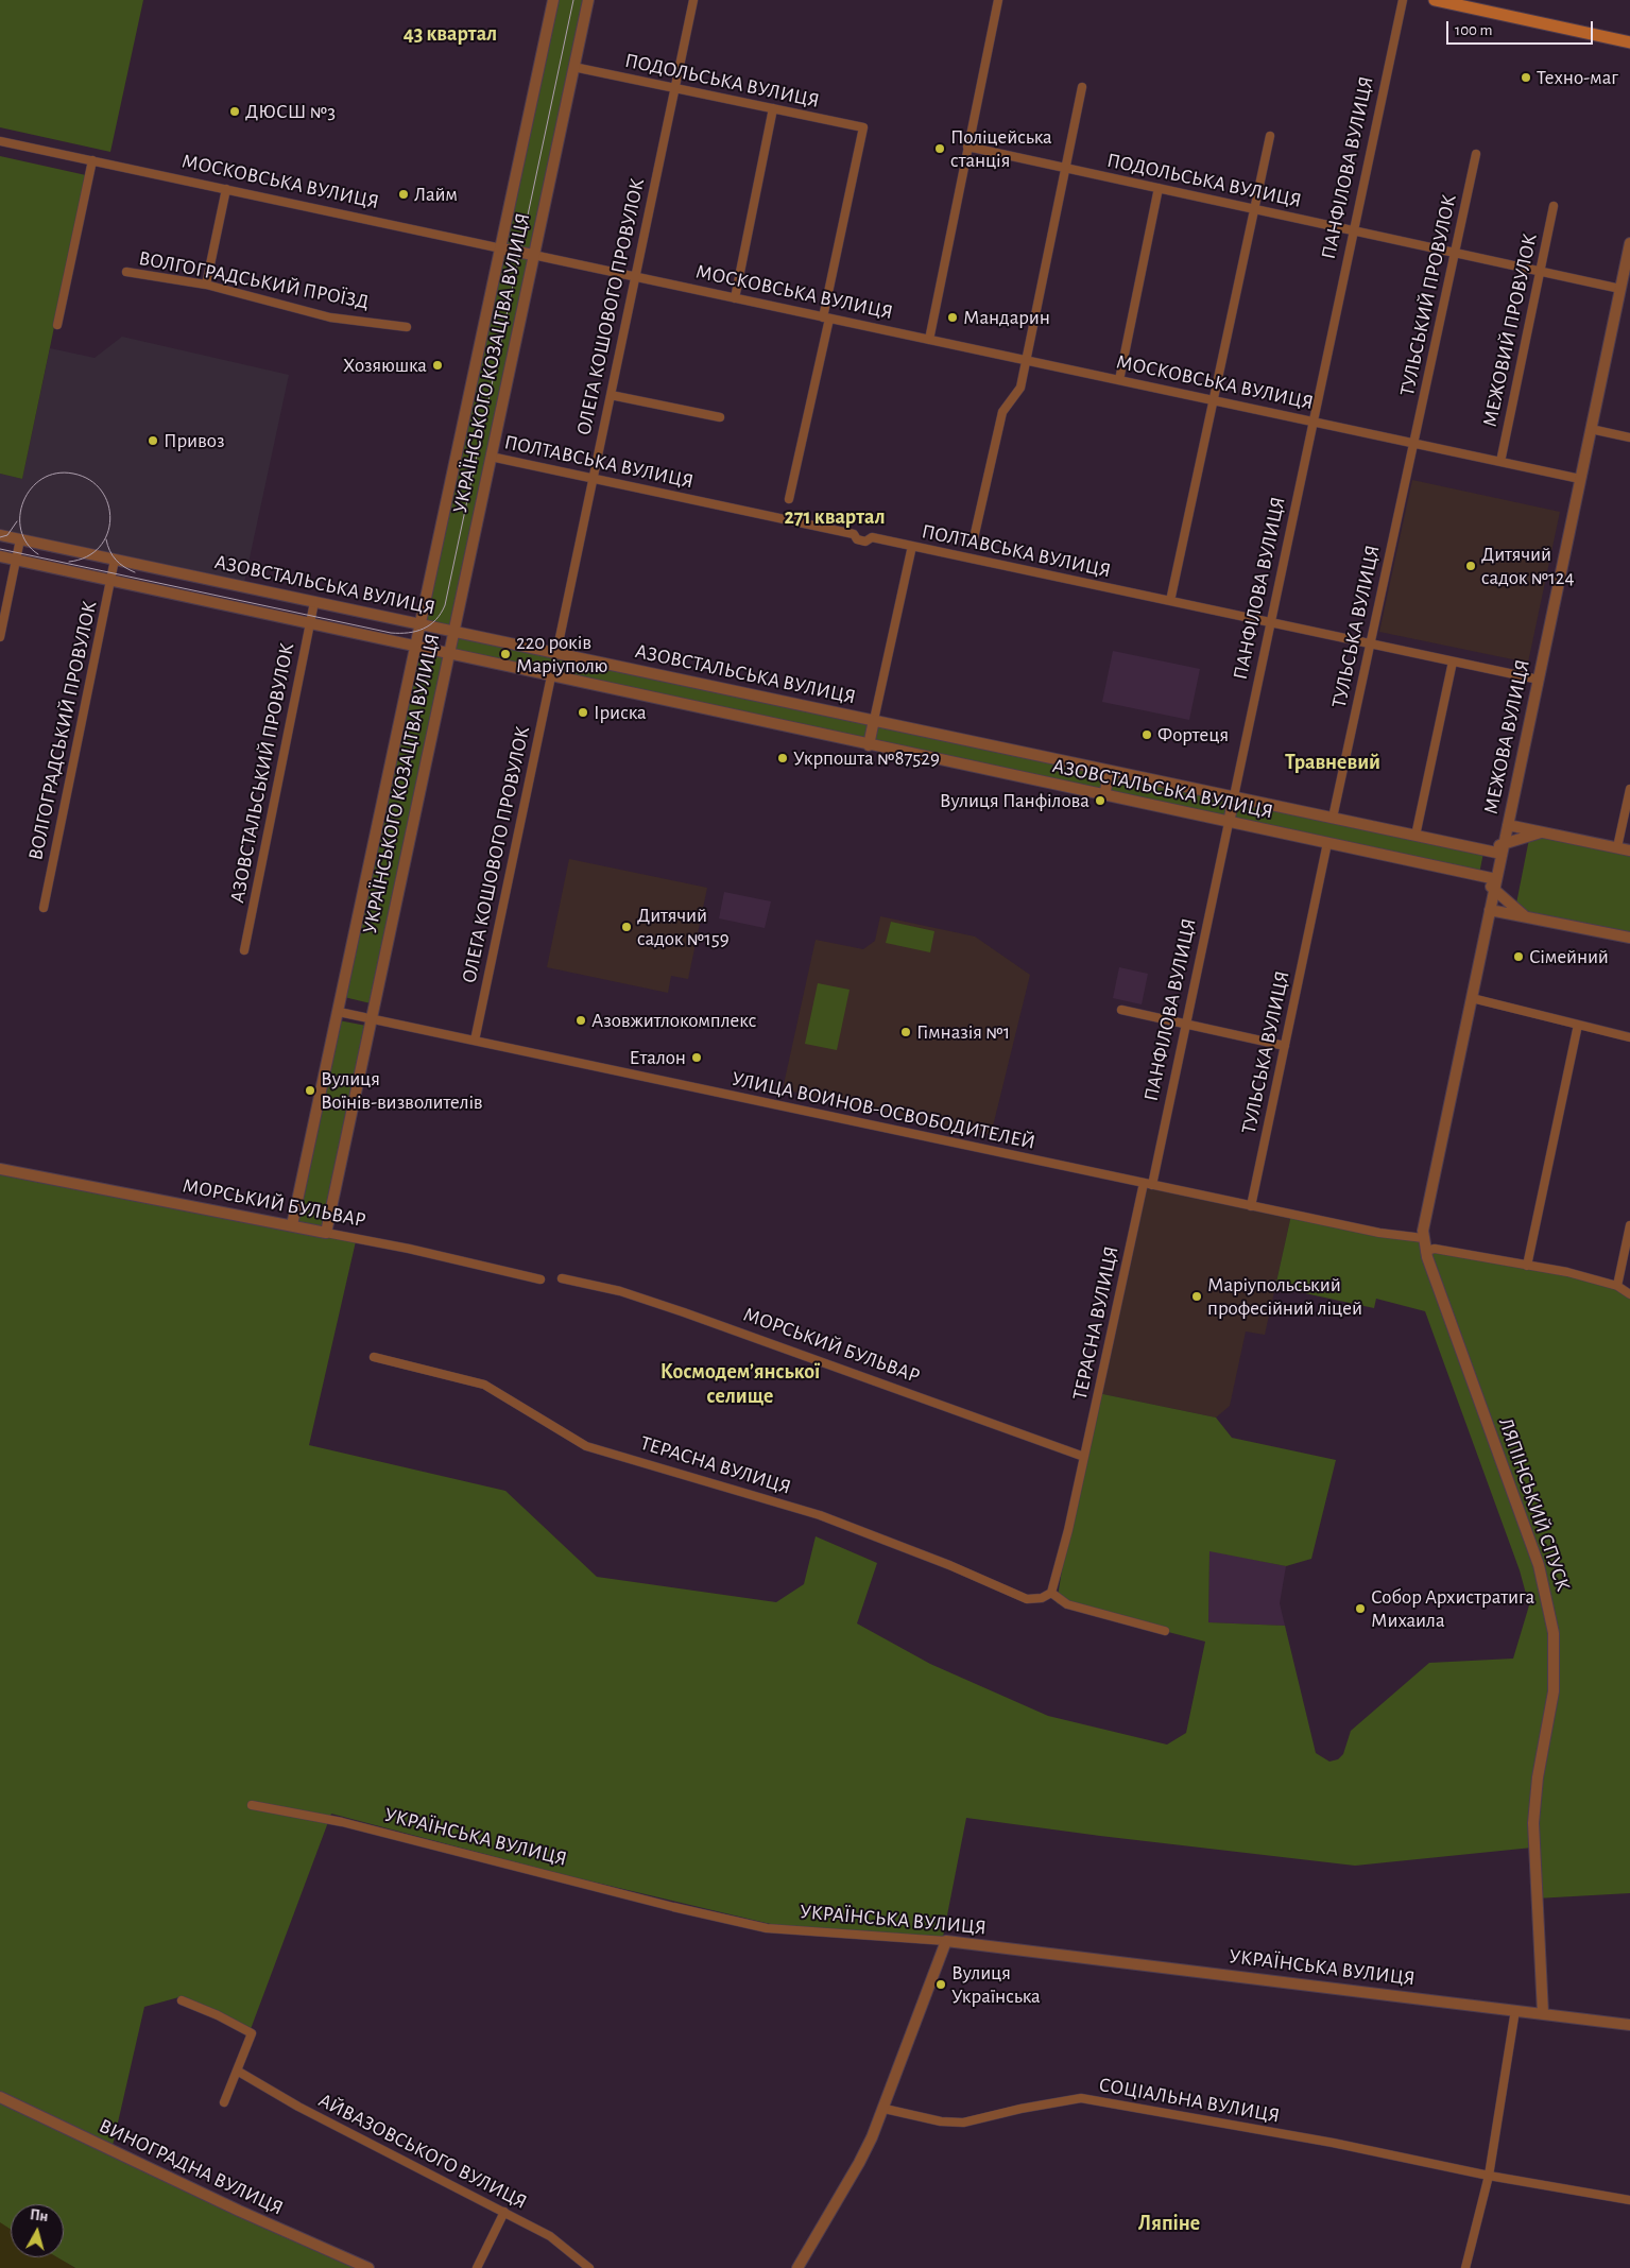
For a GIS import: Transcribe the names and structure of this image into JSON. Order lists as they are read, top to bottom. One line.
{"streets":{"street":["ПОДОЛЬСЬКА ВУЛИЦЯ","ПАНФІЛОВА ВУЛИЦЯ","МОСКОВСЬКА ВУЛИЦЯ","ВОЛГОГРАДСЬКИЙ ПРОЇЗД","ТУЛЬСЬКИЙ ПРОВУЛОК","ОЛЕГА КОШОВОГО ПРОВУЛОК","МЕЖОВИЙ ПРОВУЛОК","УКРАЇНСЬКОГО КОЗАЦТВА ВУЛИЦЯ","ПОЛТАВСЬКА ВУЛИЦЯ","АЗОВСТАЛЬСЬКА ВУЛИЦЯ","ТУЛЬСЬКА ВУЛИЦЯ","ВОЛГОГРАДСЬКИЙ ПРОВУЛОК","МЕЖОВА ВУЛИЦЯ","АЗОВСТАЛЬСЬКИЙ ПРОВУЛОК","УЛИЦА ВОИНОВ-ОСВОБОДИТЕЛЕЙ","МОРСЬКИЙ БУЛЬВАР","ТЕРАСНА ВУЛИЦЯ","ЛЯПІНСЬКИЙ СПУСК","УКРАЇНСЬКА ВУЛИЦЯ","СОЦІАЛЬНА ВУЛИЦЯ","АЙВАЗОВСЬКОГО ВУЛИЦЯ","ВИНОГРАДНА ВУЛИЦЯ"]},"crossings":[["ПОДОЛЬСЬКА ВУЛИЦЯ","ПАНФІЛОВА ВУЛИЦЯ"],["ПОДОЛЬСЬКА ВУЛИЦЯ","МОСКОВСЬКА ВУЛИЦЯ"],["ПОДОЛЬСЬКА ВУЛИЦЯ","ТУЛЬСЬКИЙ ПРОВУЛОК"],["ПОДОЛЬСЬКА ВУЛИЦЯ","ОЛЕГА КОШОВОГО ПРОВУЛОК"],["ПОДОЛЬСЬКА ВУЛИЦЯ","МЕЖОВИЙ ПРОВУЛОК"],["ПОДОЛЬСЬКА ВУЛИЦЯ","УКРАЇНСЬКОГО КОЗАЦТВА ВУЛИЦЯ"],["ПОДОЛЬСЬКА ВУЛИЦЯ","МЕЖОВА ВУЛИЦЯ"],["ПАНФІЛОВА ВУЛИЦЯ","МОСКОВСЬКА ВУЛИЦЯ"],["ПАНФІЛОВА ВУЛИЦЯ","ПОЛТАВСЬКА ВУЛИЦЯ"],["ПАНФІЛОВА ВУЛИЦЯ","АЗОВСТАЛЬСЬКА ВУЛИЦЯ"],["ПАНФІЛОВА ВУЛИЦЯ","УЛИЦА ВОИНОВ-ОСВОБОДИТЕЛЕЙ"],["ПАНФІЛОВА ВУЛИЦЯ","ТЕРАСНА ВУЛИЦЯ"],["МОСКОВСЬКА ВУЛИЦЯ","ТУЛЬСЬКИЙ ПРОВУЛОК"],["МОСКОВСЬКА ВУЛИЦЯ","ОЛЕГА КОШОВОГО ПРОВУЛОК"],["МОСКОВСЬКА ВУЛИЦЯ","МЕЖОВИЙ ПРОВУЛОК"],["МОСКОВСЬКА ВУЛИЦЯ","УКРАЇНСЬКОГО КОЗАЦТВА ВУЛИЦЯ"],["МОСКОВСЬКА ВУЛИЦЯ","ТУЛЬСЬКА ВУЛИЦЯ"],["МОСКОВСЬКА ВУЛИЦЯ","МЕЖОВА ВУЛИЦЯ"],["ТУЛЬСЬКИЙ ПРОВУЛОК","ТУЛЬСЬКА ВУЛИЦЯ"],["ОЛЕГА КОШОВОГО ПРОВУЛОК","ПОЛТАВСЬКА ВУЛИЦЯ"],["ОЛЕГА КОШОВОГО ПРОВУЛОК","АЗОВСТАЛЬСЬКА ВУЛИЦЯ"],["ОЛЕГА КОШОВОГО ПРОВУЛОК","УЛИЦА ВОИНОВ-ОСВОБОДИТЕЛЕЙ"],["УКРАЇНСЬКОГО КОЗАЦТВА ВУЛИЦЯ","ПОЛТАВСЬКА ВУЛИЦЯ"],["УКРАЇНСЬКОГО КОЗАЦТВА ВУЛИЦЯ","АЗОВСТАЛЬСЬКА ВУЛИЦЯ"],["УКРАЇНСЬКОГО КОЗАЦТВА ВУЛИЦЯ","УЛИЦА ВОИНОВ-ОСВОБОДИТЕЛЕЙ"],["УКРАЇНСЬКОГО КОЗАЦТВА ВУЛИЦЯ","МОРСЬКИЙ БУЛЬВАР"],["ПОЛТАВСЬКА ВУЛИЦЯ","ТУЛЬСЬКА ВУЛИЦЯ"],["ПОЛТАВСЬКА ВУЛИЦЯ","МЕЖОВА ВУЛИЦЯ"],["АЗОВСТАЛЬСЬКА ВУЛИЦЯ","ТУЛЬСЬКА ВУЛИЦЯ"],["АЗОВСТАЛЬСЬКА ВУЛИЦЯ","ВОЛГОГРАДСЬКИЙ ПРОВУЛОК"],["АЗОВСТАЛЬСЬКА ВУЛИЦЯ","МЕЖОВА ВУЛИЦЯ"],["АЗОВСТАЛЬСЬКА ВУЛИЦЯ","АЗОВСТАЛЬСЬКИЙ ПРОВУЛОК"],["ТУЛЬСЬКА ВУЛИЦЯ","УЛИЦА ВОИНОВ-ОСВОБОДИТЕЛЕЙ"],["МЕЖОВА ВУЛИЦЯ","УЛИЦА ВОИНОВ-ОСВОБОДИТЕЛЕЙ"],["МЕЖОВА ВУЛИЦЯ","ЛЯПІНСЬКИЙ СПУСК"],["УЛИЦА ВОИНОВ-ОСВОБОДИТЕЛЕЙ","ТЕРАСНА ВУЛИЦЯ"],["УЛИЦА ВОИНОВ-ОСВОБОДИТЕЛЕЙ","ЛЯПІНСЬКИЙ СПУСК"],["МОРСЬКИЙ БУЛЬВАР","ТЕРАСНА ВУЛИЦЯ"],["ЛЯПІНСЬКИЙ СПУСК","УКРАЇНСЬКА ВУЛИЦЯ"]],"districts":["43 квартал","271 квартал","Травневий","Космодем’янської селище","Ляпіне"],"places":["Техно-маг","ДЮСШ №3","Поліцейська станція","Лайм","Мандарин","Хозяюшка","Привоз","Дитячий садок №124","220 років Маріуполю","Іриска","Фортеця","Укрпошта №87529","Вулиця Панфілова","Дитячий садок №159","Сімейний","Азовжитлокомплекс","Гімназія №1","Еталон","Вулиця Воїнів-визволителів","Маріупольський професійний ліцей","Собор Архистратига Михаила","Вулиця Українська"],"scale_bar":"100 m","north":"top"}
